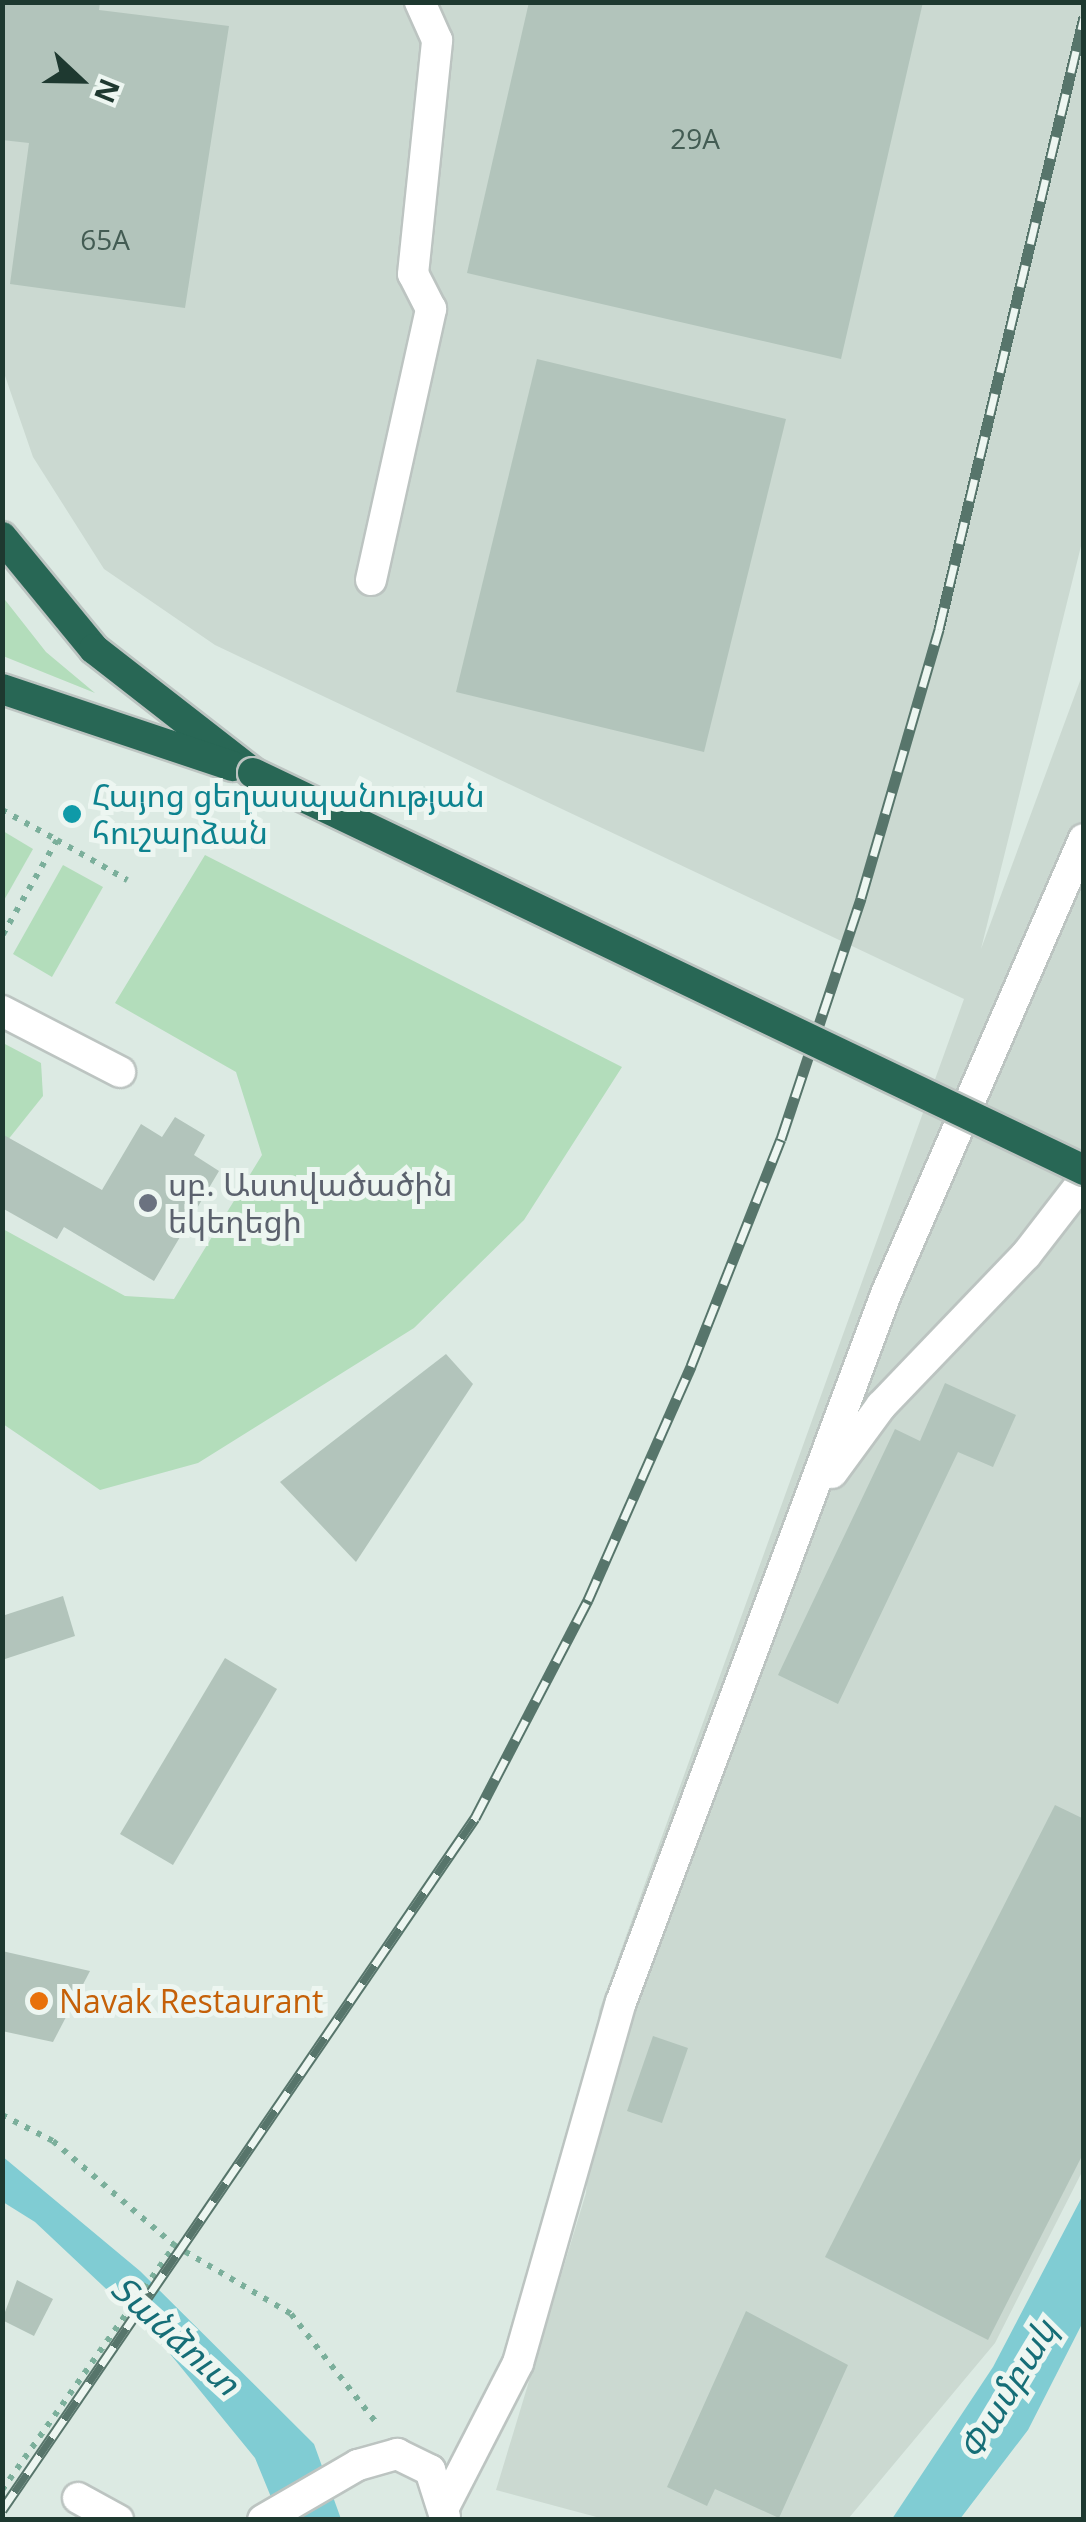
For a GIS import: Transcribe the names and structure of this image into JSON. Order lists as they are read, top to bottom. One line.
{"water":["Տանձուտ","Փամբակ"],"places":["Հայոց ցեղասպանության հուշարձան","սբ. Աստվածածին եկեղեցի","Navak Restaurant"],"house_numbers":["29A","65A"],"north":"right"}
